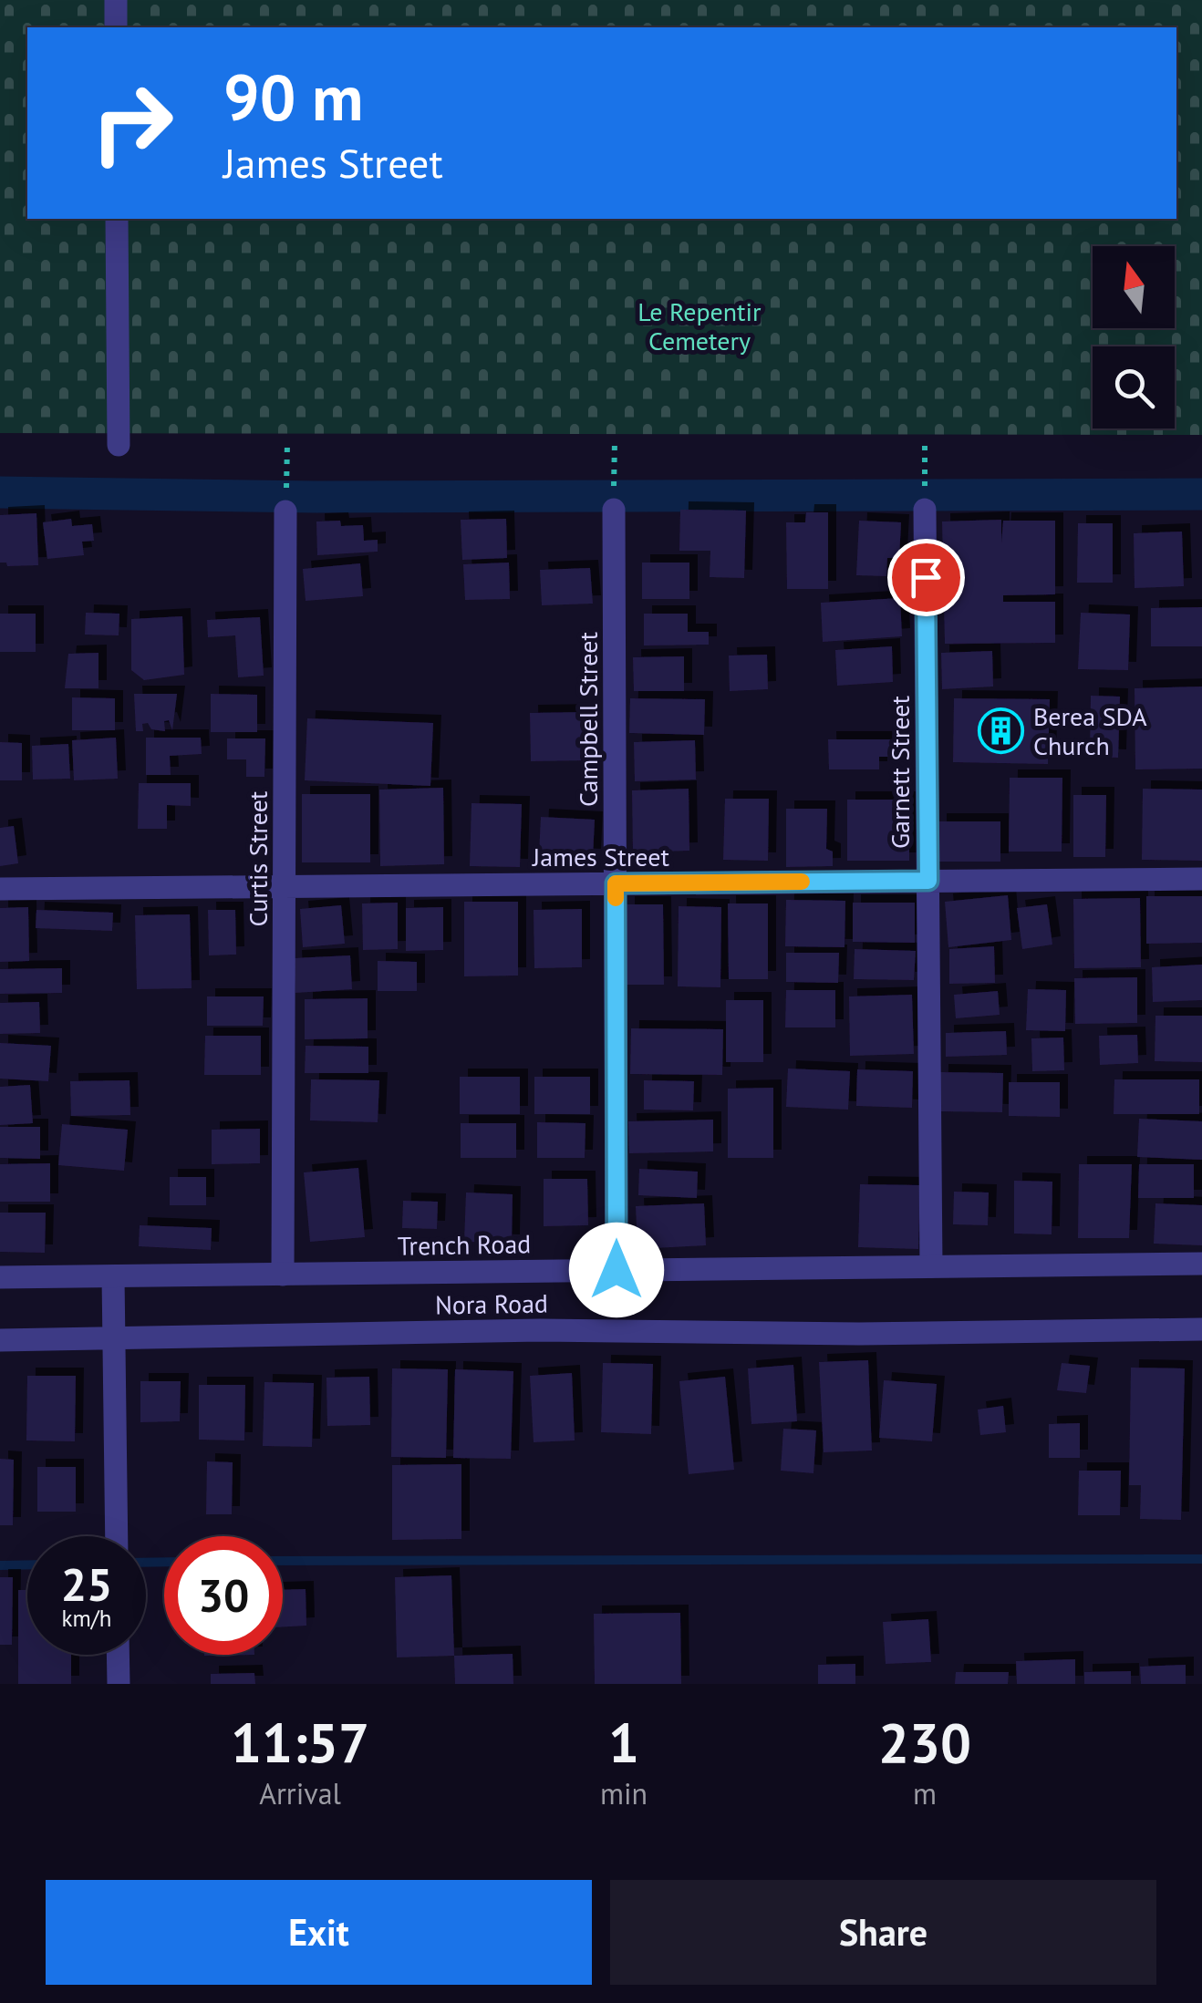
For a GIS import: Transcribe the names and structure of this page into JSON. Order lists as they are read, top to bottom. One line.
{"streets":{"street":["Campbell Street","Garnett Street","James Street","Curtis Street","Trench Road","Nora Road"]},"crossings":[["Campbell Street","James Street"],["Campbell Street","Trench Road"],["Garnett Street","James Street"],["Garnett Street","Trench Road"],["James Street","Curtis Street"],["Curtis Street","Trench Road"]],"parks":["Le Repentir Cemetery"],"places":{"building":["Berea SDA Church"]},"north":"top","page":{"turn":["90 m","James Street"],"speed":"25 km/h","limit":"30","eta":["11:57","Arrival","1","min","230","m"],"buttons":["Exit","Share"]}}
